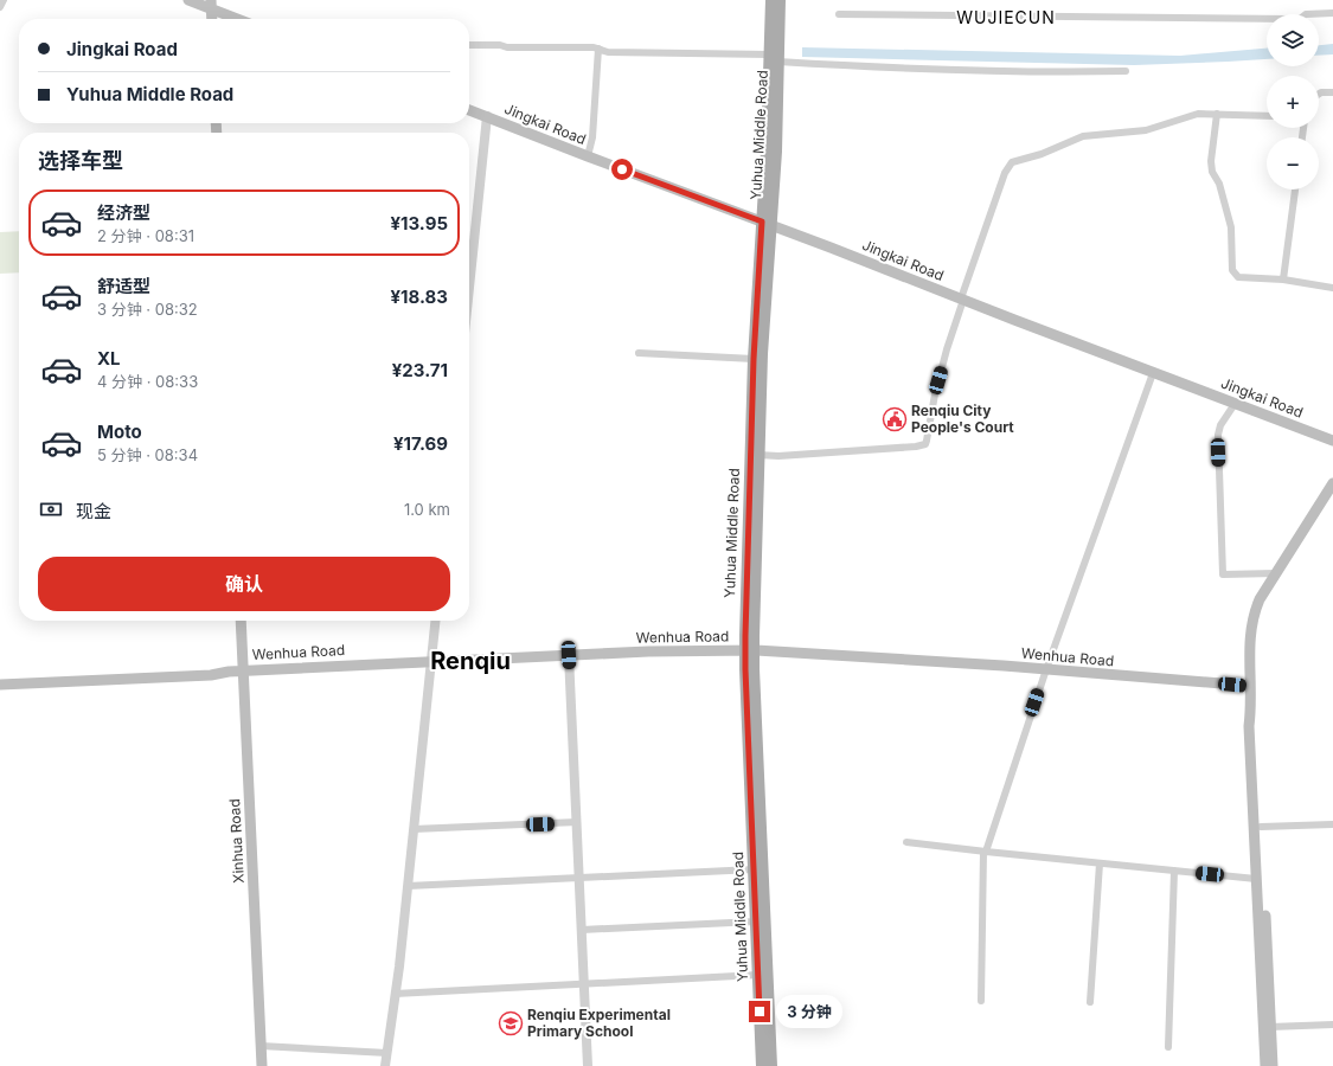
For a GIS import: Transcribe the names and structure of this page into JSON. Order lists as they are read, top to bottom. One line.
{"streets":{"main road":["Jingkai Road","Yuhua Middle Road","Wenhua Road","Xinhua Road"]},"crossings":[["Jingkai Road","Yuhua Middle Road"],["Yuhua Middle Road","Wenhua Road"],["Wenhua Road","Xinhua Road"]],"districts":["WUJIECUN","Renqiu"],"places":{"public building":["Renqiu City People's Court"],"school or university":["Renqiu Experimental Primary School"]},"page":{"map_buttons":["+","−"],"banner":["Jingkai Road","Yuhua Middle Road"],"heading":"选择车型","list":[{"name":"经济型","note":"2 分钟 · 08:31","value":"¥13.95"},{"name":"舒适型","note":"3 分钟 · 08:32","value":"¥18.83"},{"name":"XL","note":"4 分钟 · 08:33","value":"¥23.71"},{"name":"Moto","note":"5 分钟 · 08:34","value":"¥17.69"}],"pay":["现金","1.0 km"],"buttons":"确认","bubble":"3 分钟"}}
